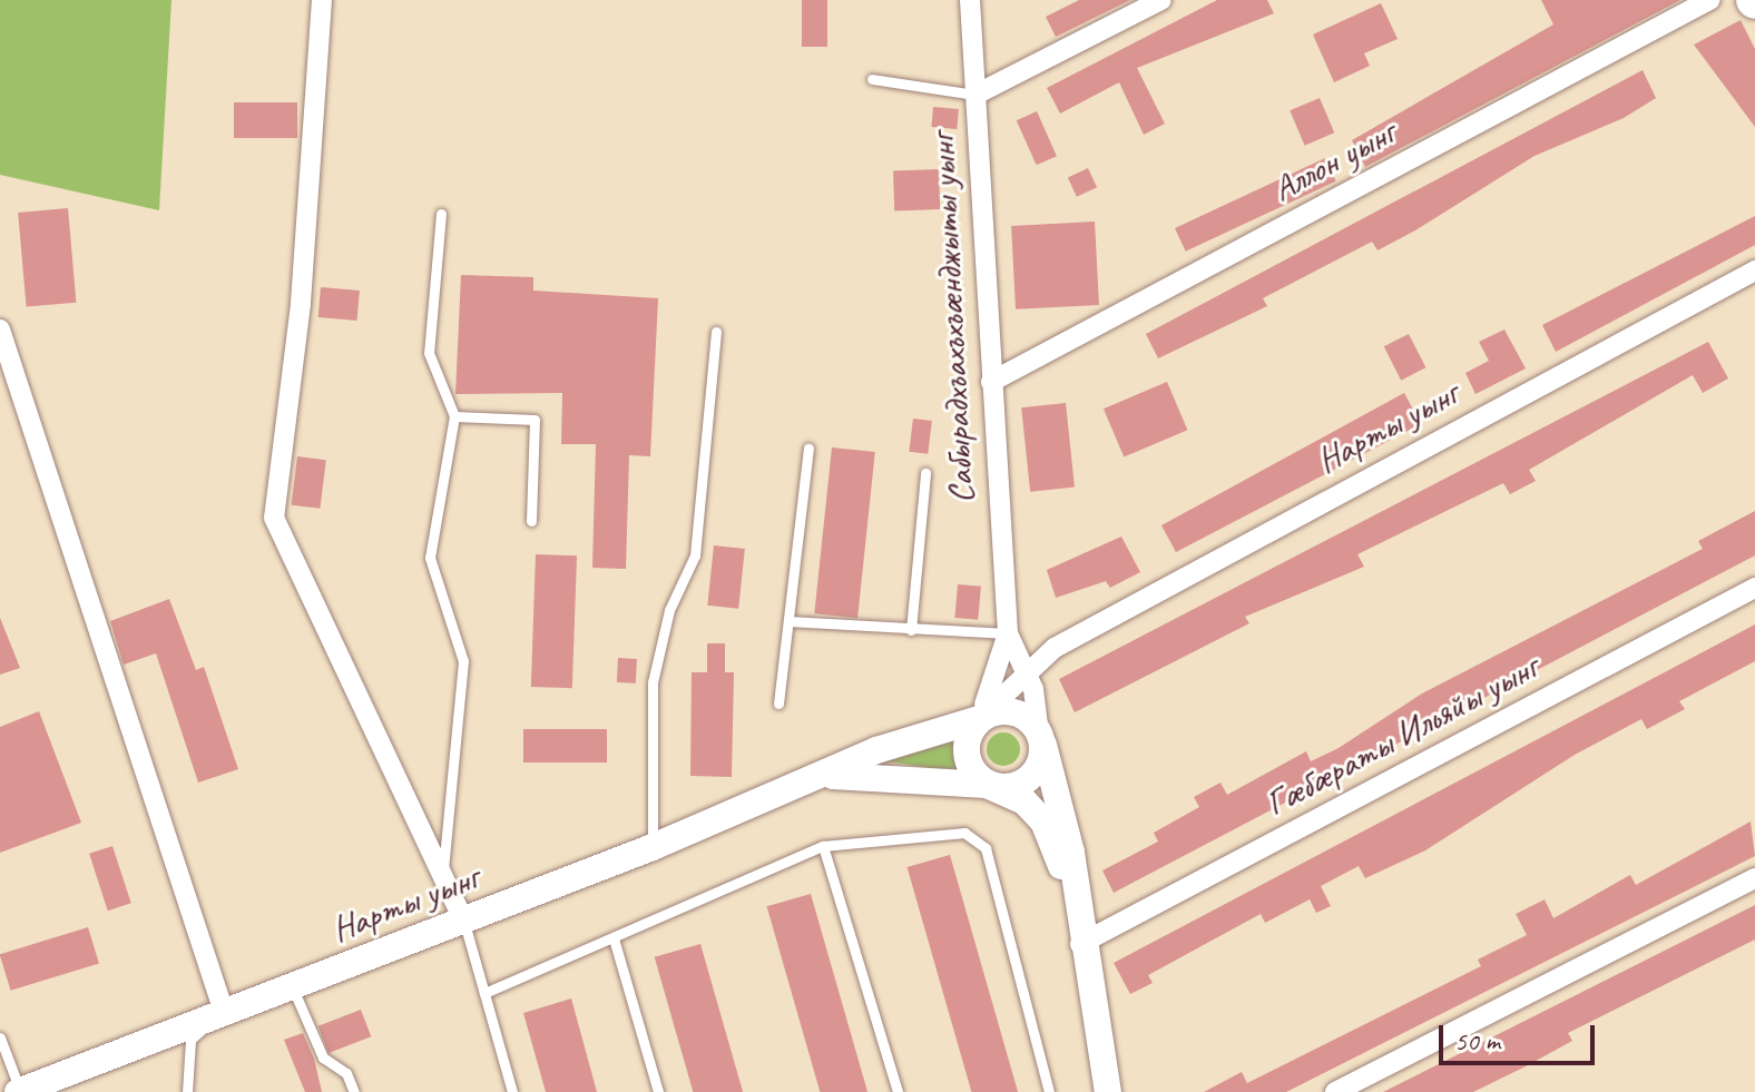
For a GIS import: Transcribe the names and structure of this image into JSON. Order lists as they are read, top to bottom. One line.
{"streets":{"street":["Аллон уынг","Сабырадхъахъхъæнджыты уынг","Нарты уынг","Гæбæраты Ильяйы уынг"]},"crossings":[["Аллон уынг","Сабырадхъахъхъæнджыты уынг"]],"scale_bar":"50 m"}
